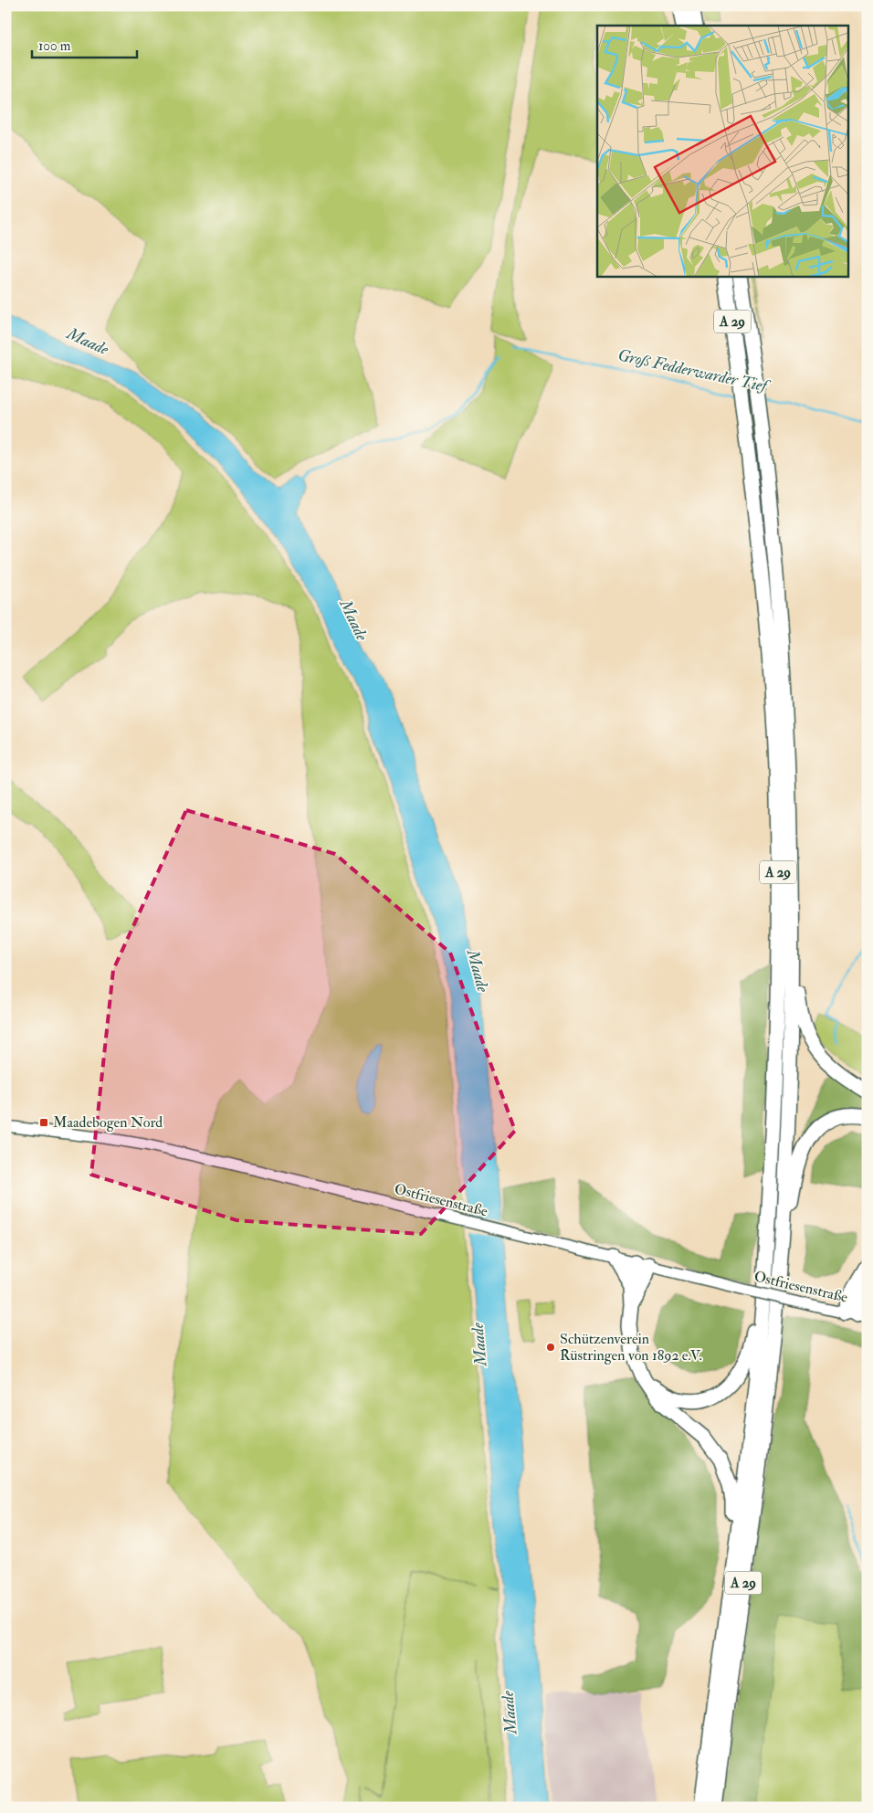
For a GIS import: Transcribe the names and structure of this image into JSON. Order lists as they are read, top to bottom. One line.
{"streets":{"highway":["A 29"],"main road":["Ostfriesenstraße"]},"water":["Maade","Groß Fedderwarder Tief"],"places":{"transit":["Maadebogen Nord"],"other":["Schützenverein Rüstringen von 1892 e.V."]},"scale_bar":"100 m"}
